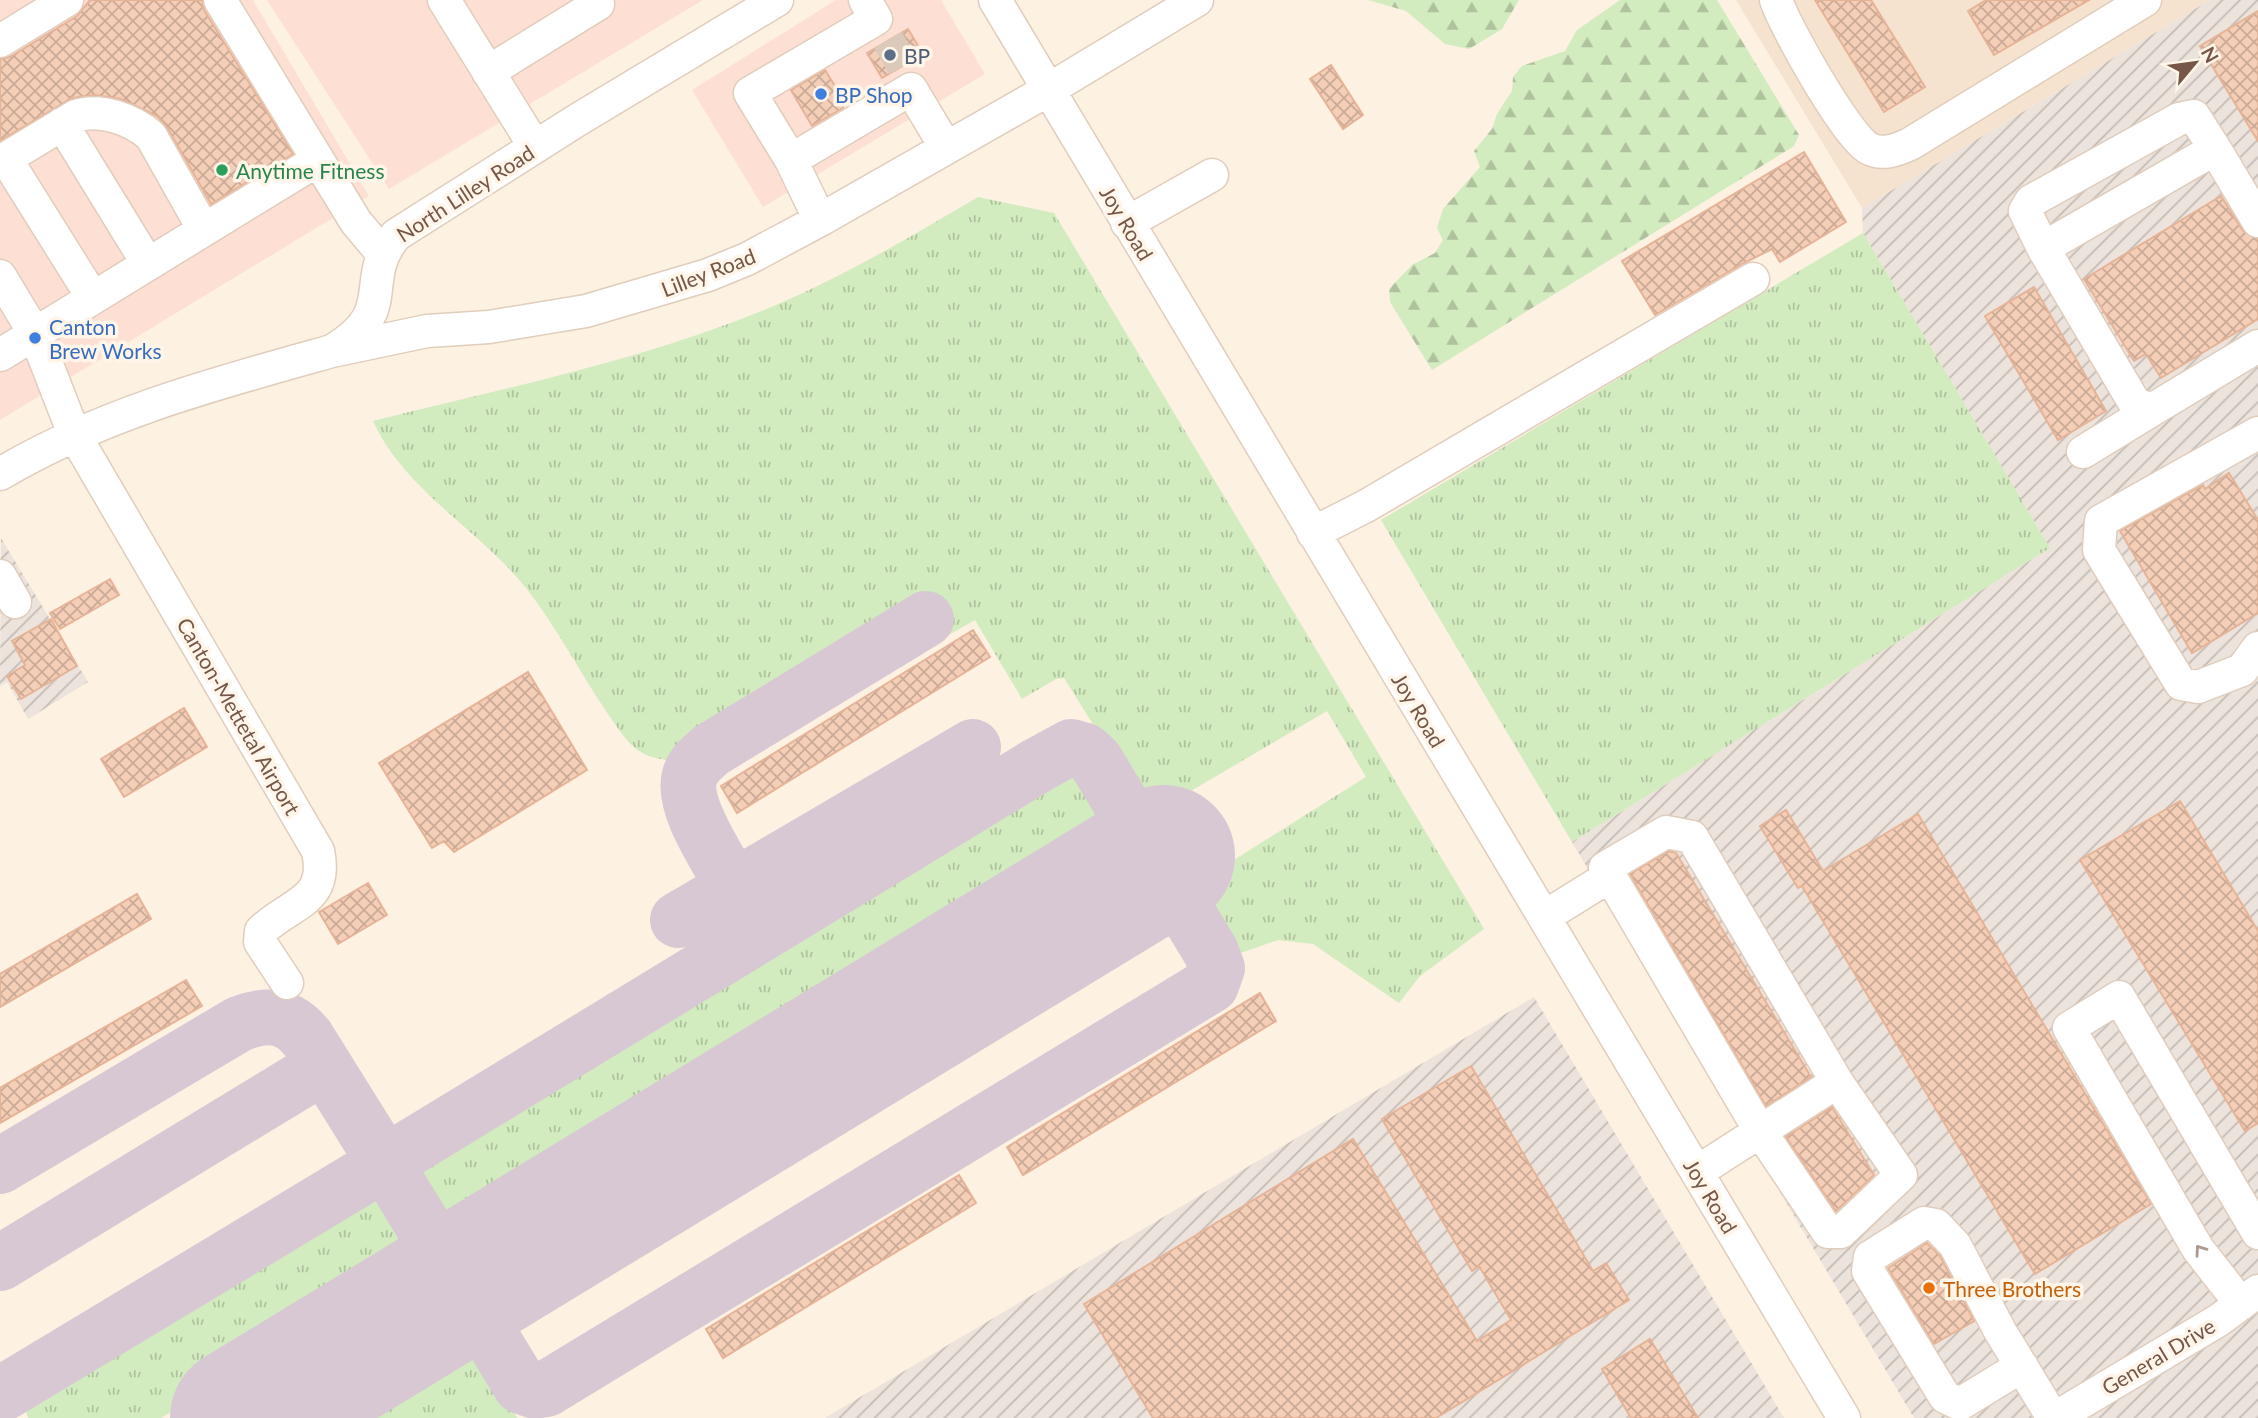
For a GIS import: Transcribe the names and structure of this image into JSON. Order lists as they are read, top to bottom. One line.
{"streets":{"street":["North Lilley Road","Joy Road","Lilley Road","Canton-Mettetal Airport","General Drive"]},"crossings":[["North Lilley Road","Lilley Road"],["North Lilley Road","Canton-Mettetal Airport"],["Joy Road","Lilley Road"]],"places":["BP","BP Shop","Anytime Fitness","Canton Brew Works","Three Brothers"],"north":"top right"}
